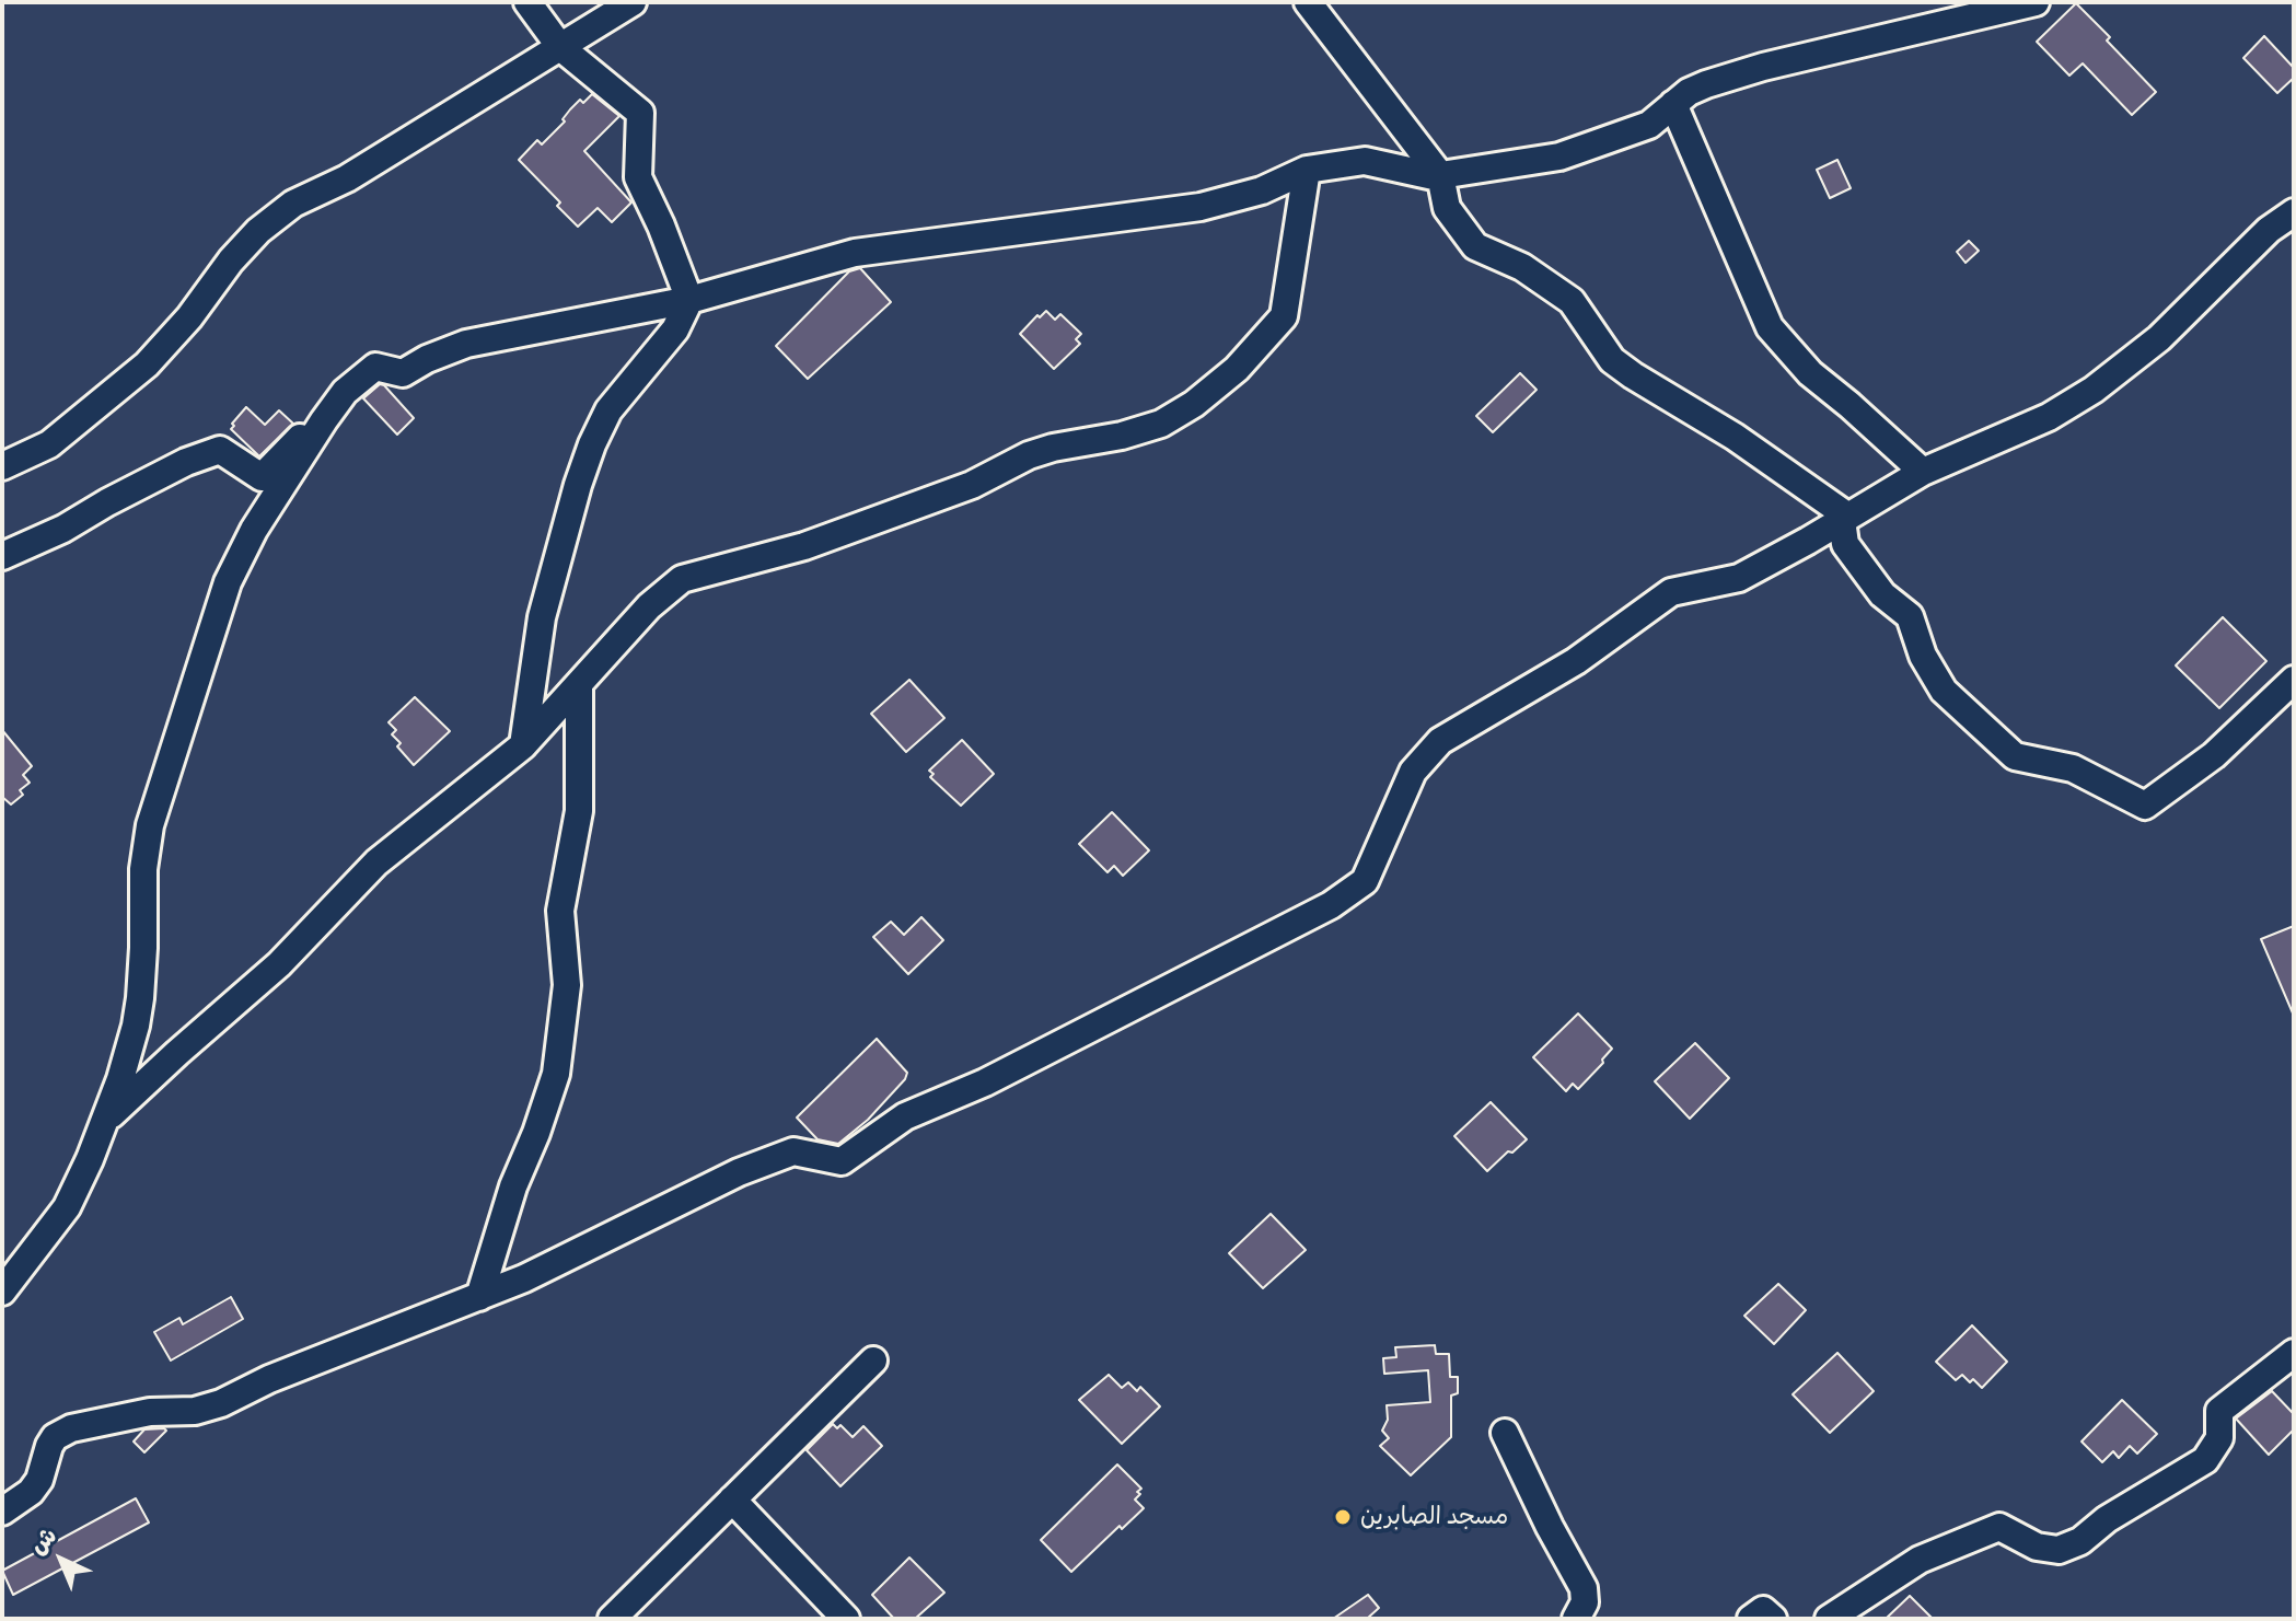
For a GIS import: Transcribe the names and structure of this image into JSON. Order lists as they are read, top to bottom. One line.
{"places":["مسجد الصابرين"],"north":"top left"}
